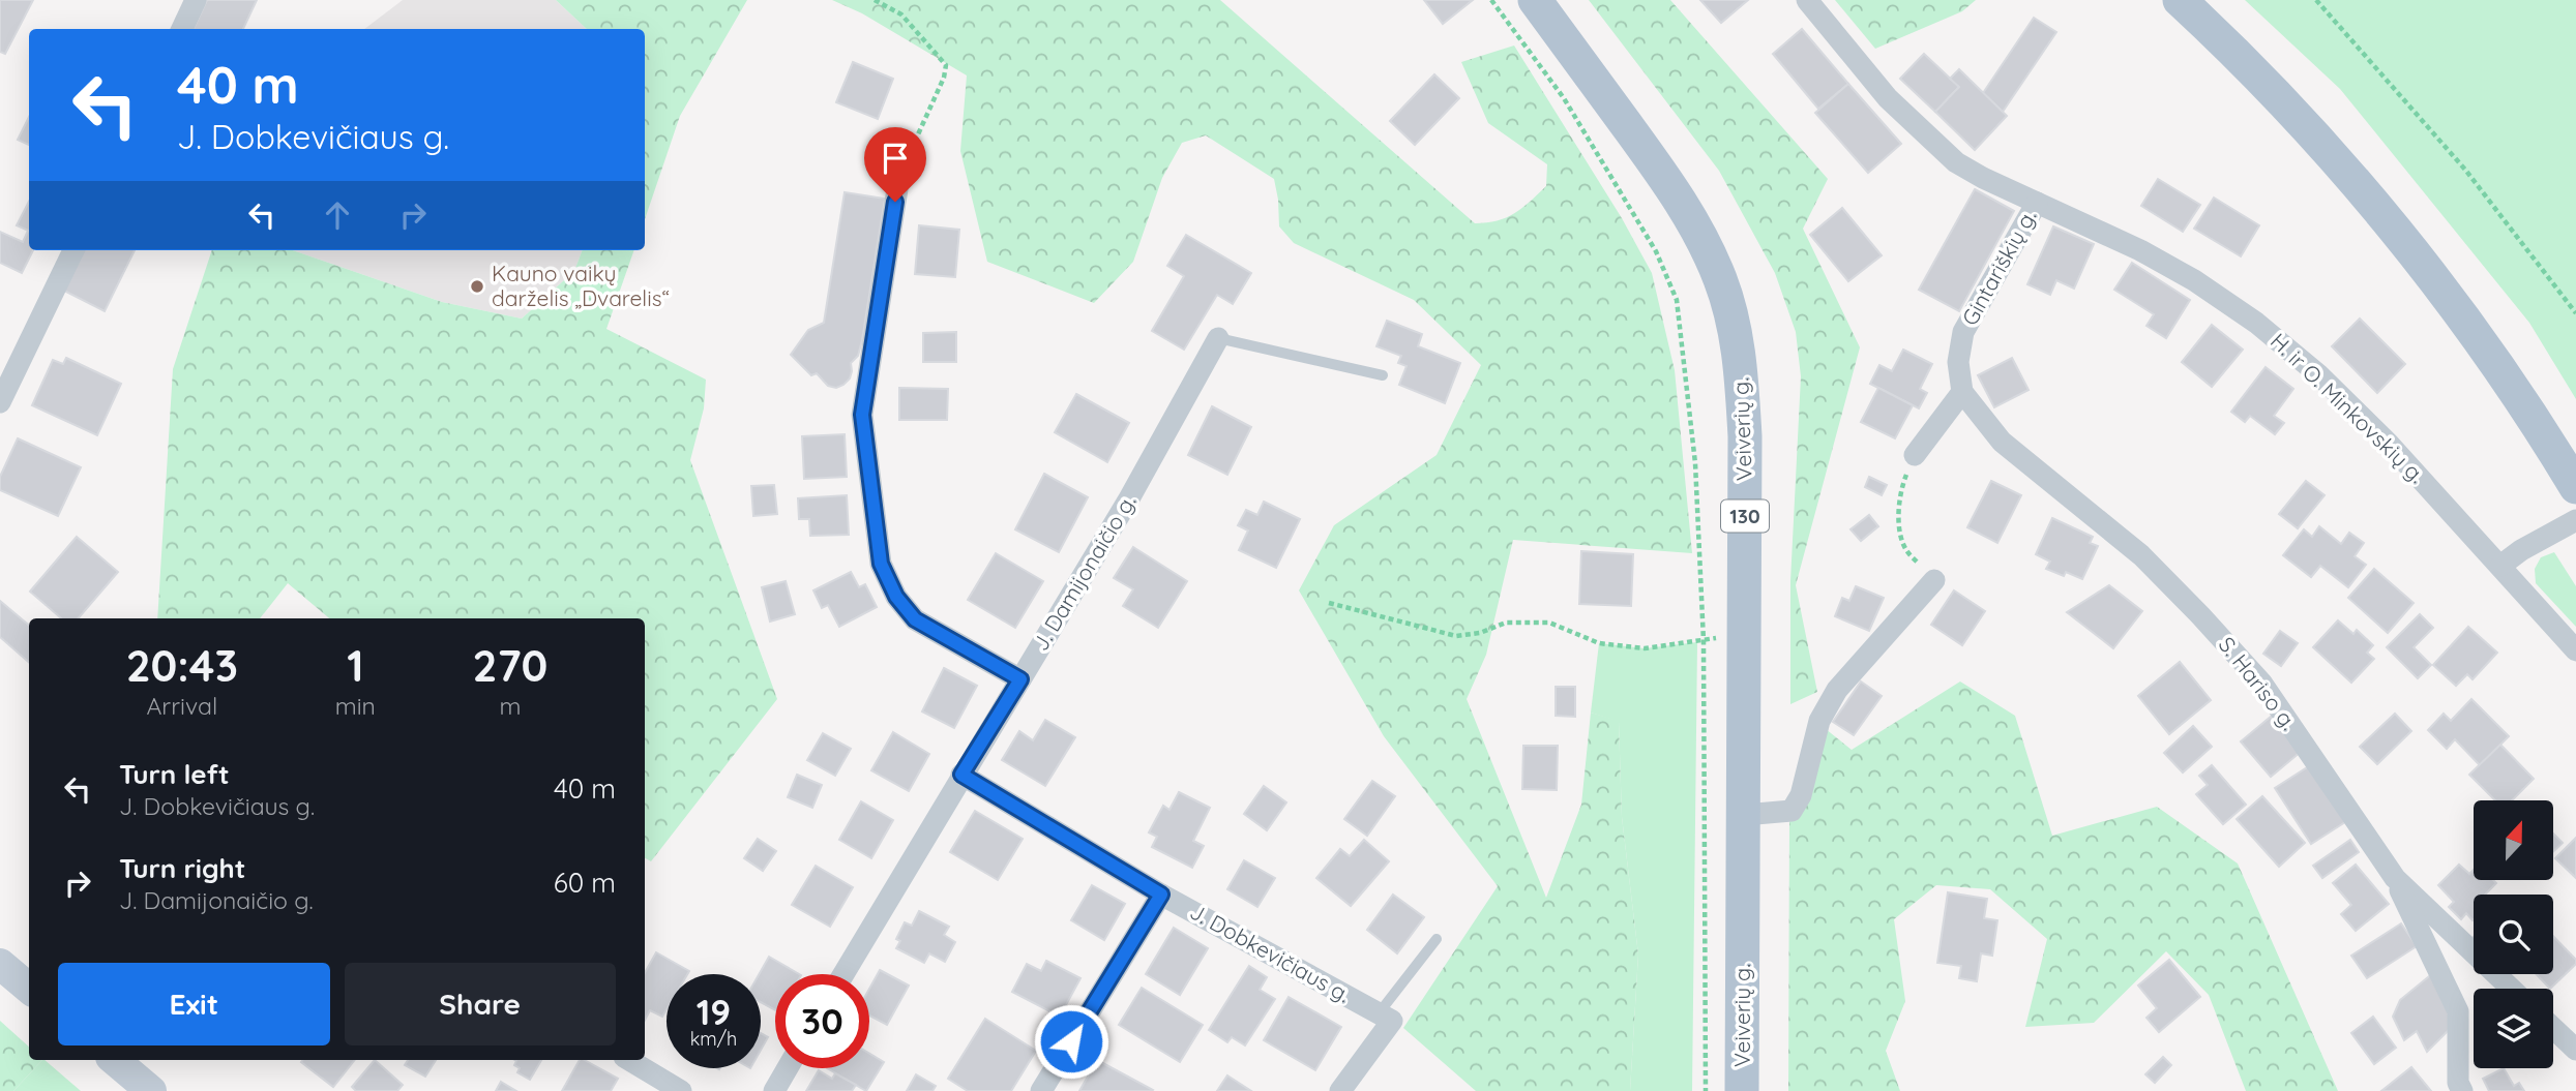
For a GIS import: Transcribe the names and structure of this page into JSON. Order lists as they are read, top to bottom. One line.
{"streets":{"main road":["Veiverių g.","130"],"street":["Gintariškių g.","H. ir O. Minkovskių g.","J. Damijonaičio g.","S. Hariso g.","J. Dobkevičiaus g."]},"crossings":[["Gintariškių g.","H. ir O. Minkovskių g."],["Gintariškių g.","S. Hariso g."],["J. Damijonaičio g.","J. Dobkevičiaus g."]],"places":["Kauno vaikų darželis „Dvarelis“"],"north":"top","page":{"turn":["40 m","J. Dobkevičiaus g."],"eta":["20:43","Arrival","1","min","270","m"],"list":[{"name":"Turn left","note":"J. Dobkevičiaus g.","value":"40 m"},{"name":"Turn right","note":"J. Damijonaičio g.","value":"60 m"}],"buttons":["Exit","Share"],"speed":"19 km/h","limit":"30"}}
